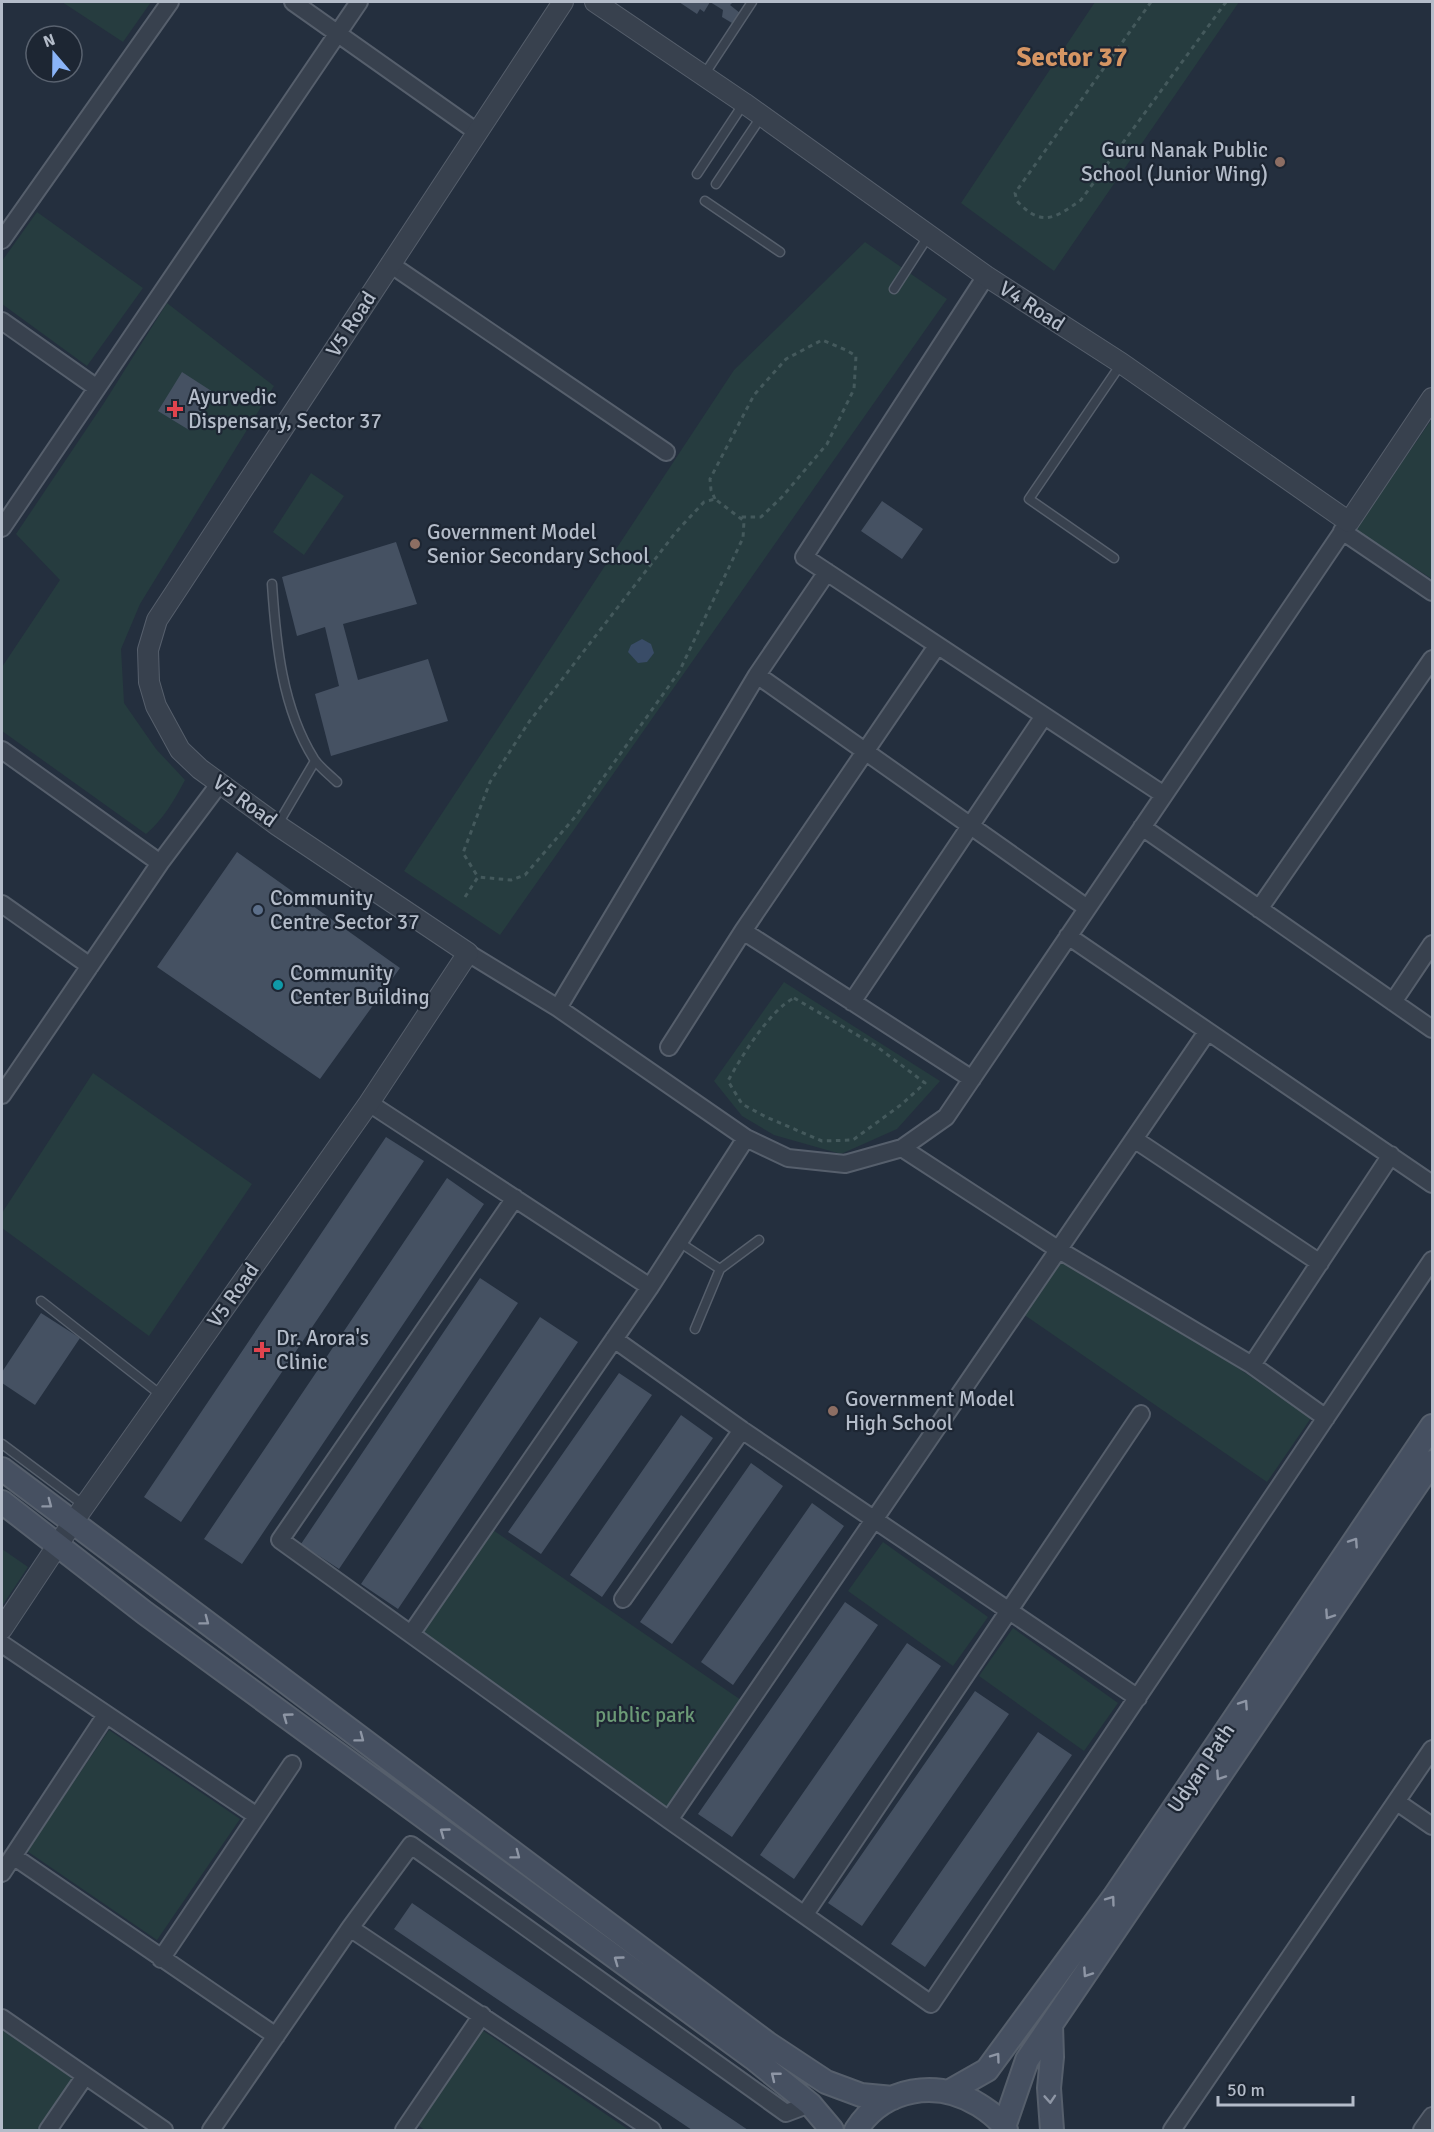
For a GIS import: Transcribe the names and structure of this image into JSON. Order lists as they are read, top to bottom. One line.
{"streets":{"main road":["Udyan Path"],"street":["V4 Road","V5 Road"]},"districts":["Sector 37"],"parks":["public park"],"places":{"other":["Guru Nanak Public School (Junior Wing)","Government Model Senior Secondary School","Community Centre Sector 37","Community Center Building","Government Model High School"],"health":["Ayurvedic Dispensary, Sector 37","Dr. Arora's Clinic"]},"scale_bar":"50 m","north":"top"}
